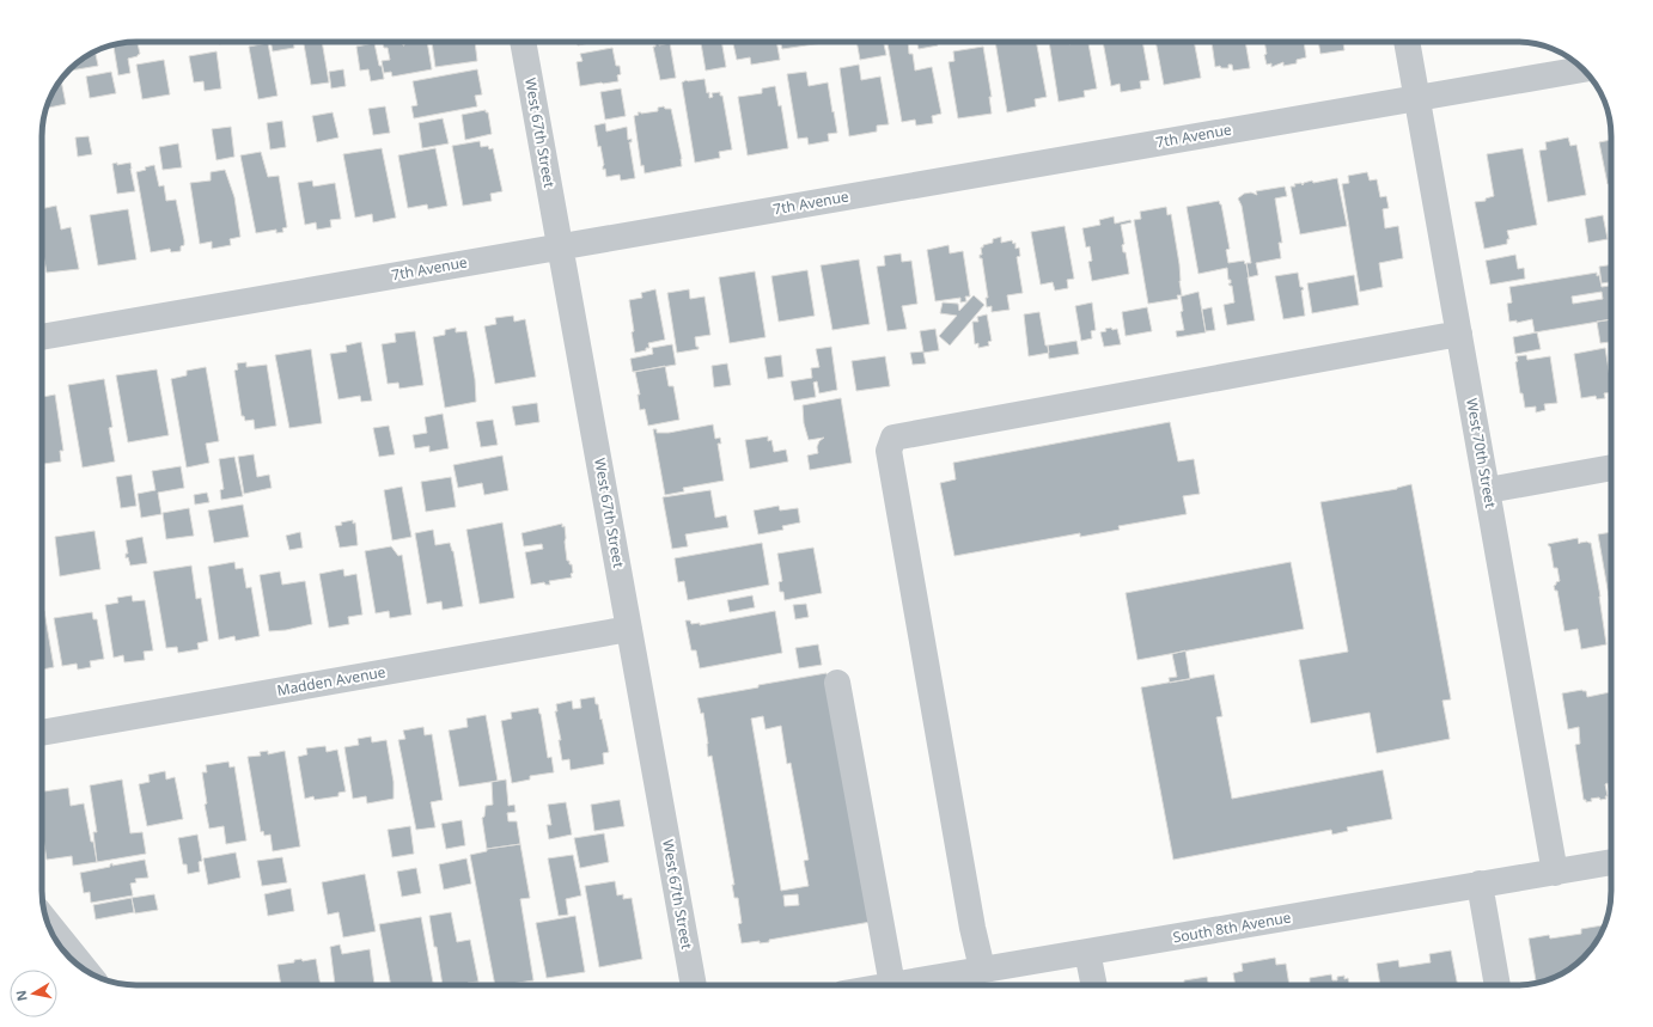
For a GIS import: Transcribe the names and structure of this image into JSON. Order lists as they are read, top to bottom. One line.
{"streets":{"street":["West 67th Street","7th Avenue","West 70th Street","Madden Avenue","South 8th Avenue"]},"crossings":[["West 67th Street","7th Avenue"],["West 67th Street","Madden Avenue"],["7th Avenue","West 70th Street"],["West 70th Street","South 8th Avenue"]],"north":"left"}
